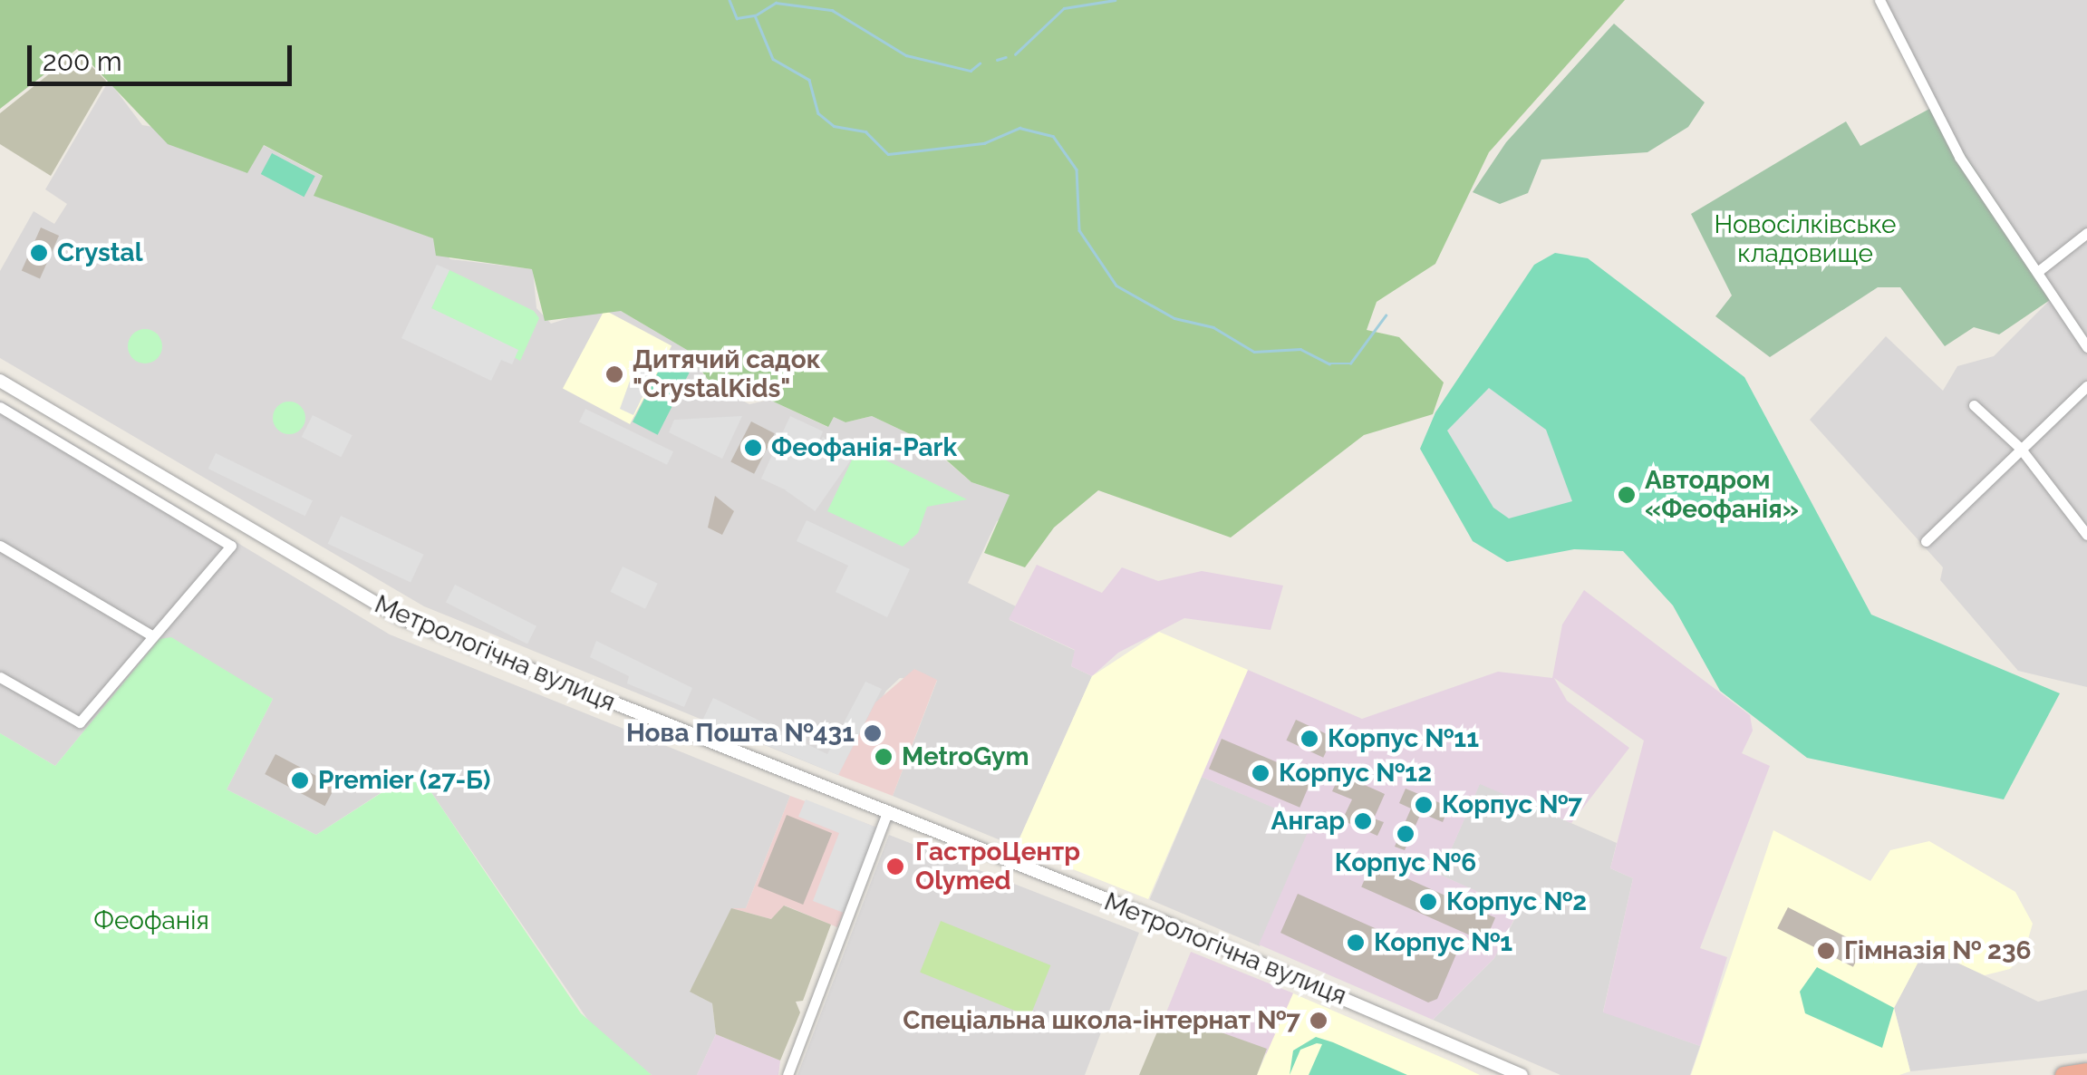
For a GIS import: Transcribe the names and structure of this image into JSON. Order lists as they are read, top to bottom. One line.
{"streets":{"street":["Метрологічна вулиця"]},"parks":["Новосілківське кладовище","Феофанія"],"places":["Crystal","Дитячий садок \"CrystalKids\"","Феофанія-Park","Автодром «Феофанія»","Нова Пошта №431","Корпус №11","MetroGym","Корпус №12","Premier (27-Б)","Корпус №7","Ангар","Корпус №6","ГастроЦентр Olymed","Корпус №2","Корпус №1","Гімназія № 236","Спеціальна школа-інтернат №7"],"scale_bar":"200 m"}
